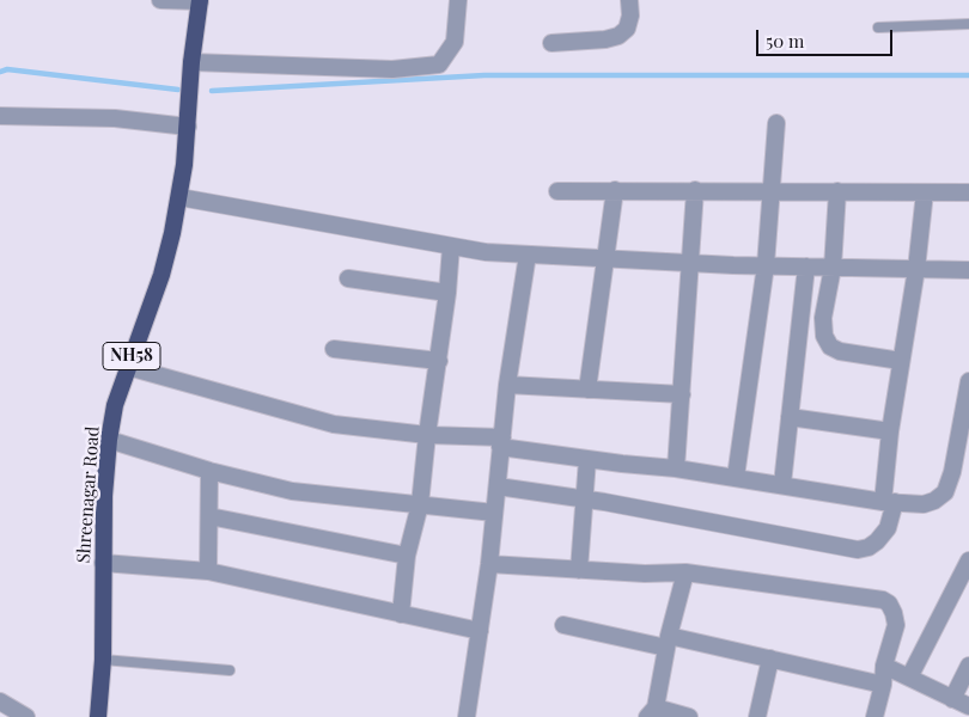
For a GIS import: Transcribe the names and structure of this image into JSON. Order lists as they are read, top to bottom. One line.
{"streets":{"highway":["NH58","Shreenagar Road"]},"scale_bar":"50 m"}
